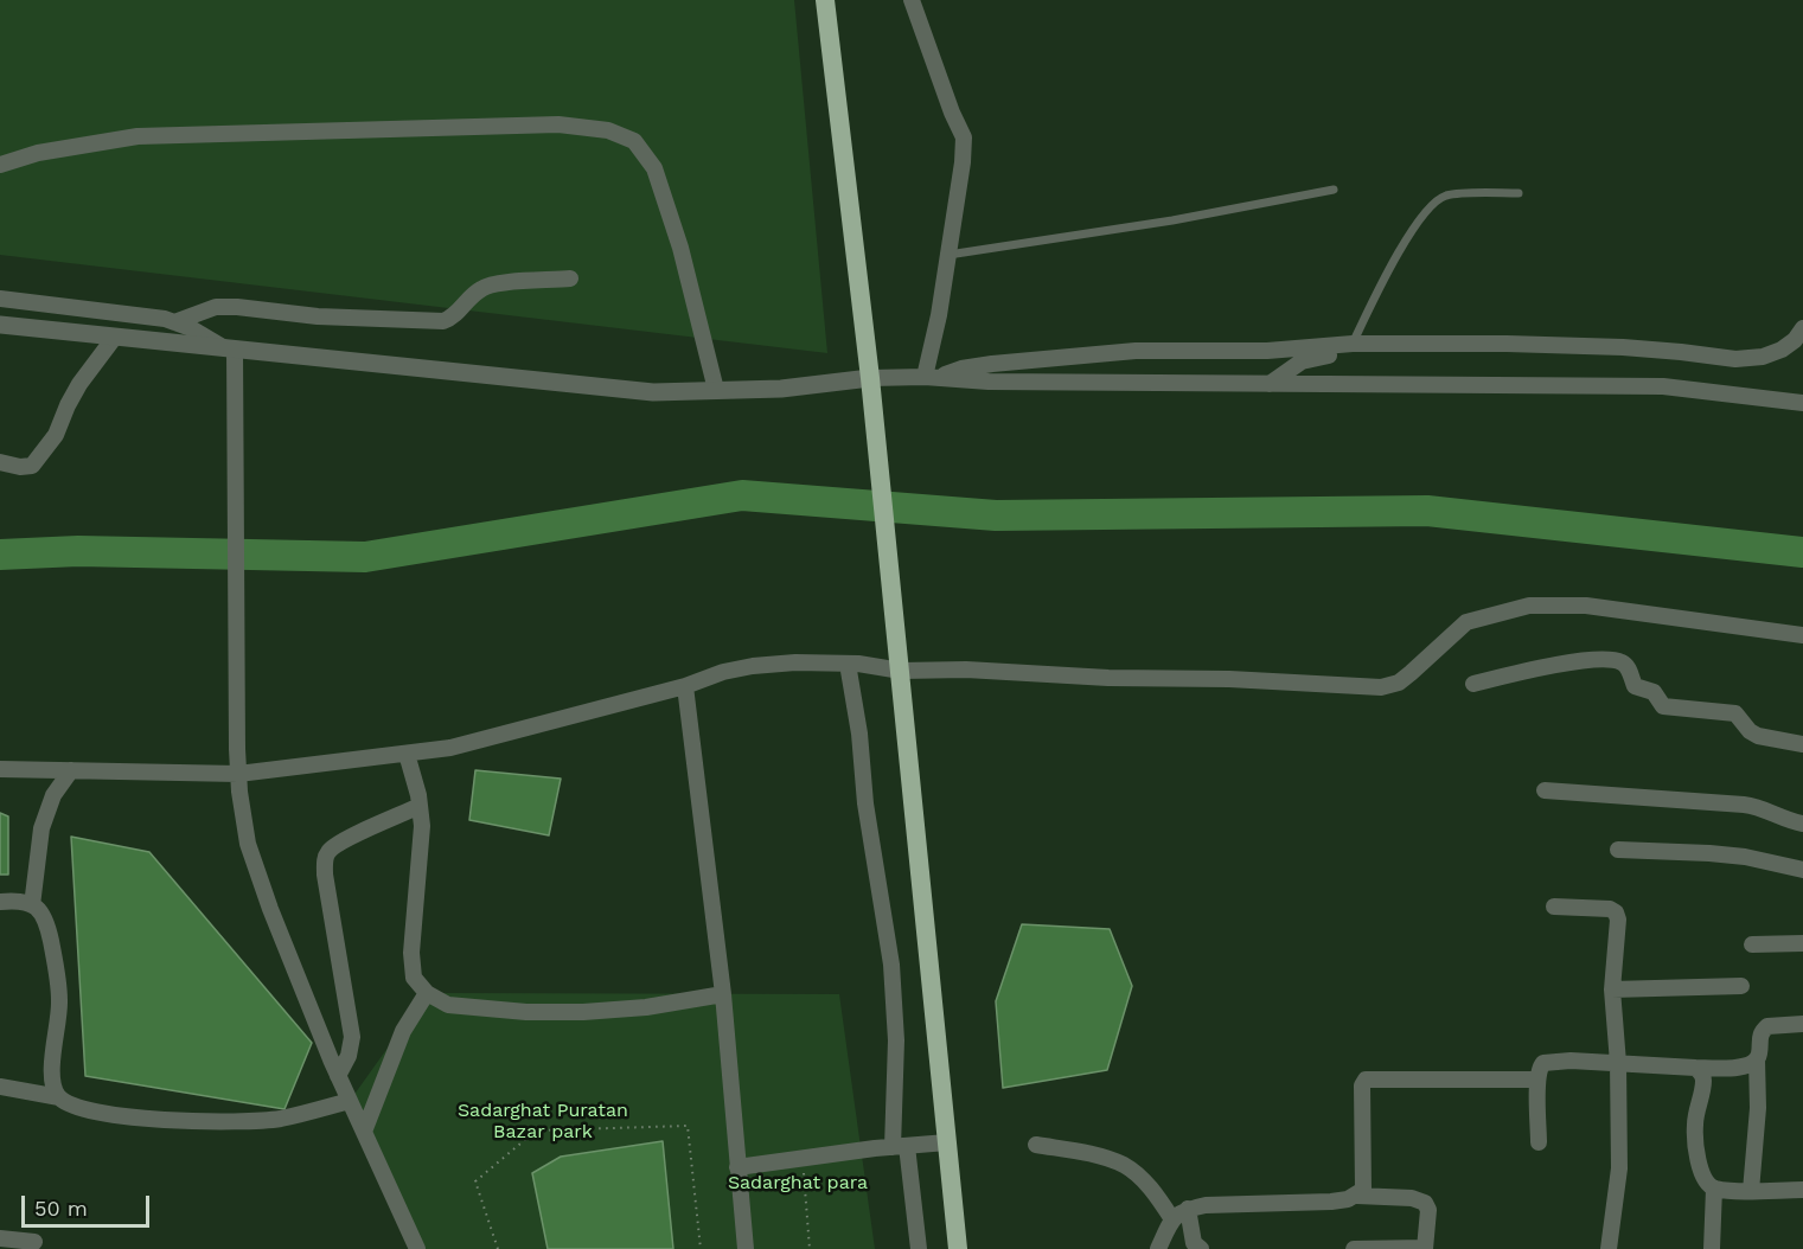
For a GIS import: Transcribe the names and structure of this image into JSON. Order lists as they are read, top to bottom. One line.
{"parks":["Sadarghat Puratan Bazar park","Sadarghat para"],"scale_bar":"50 m"}
